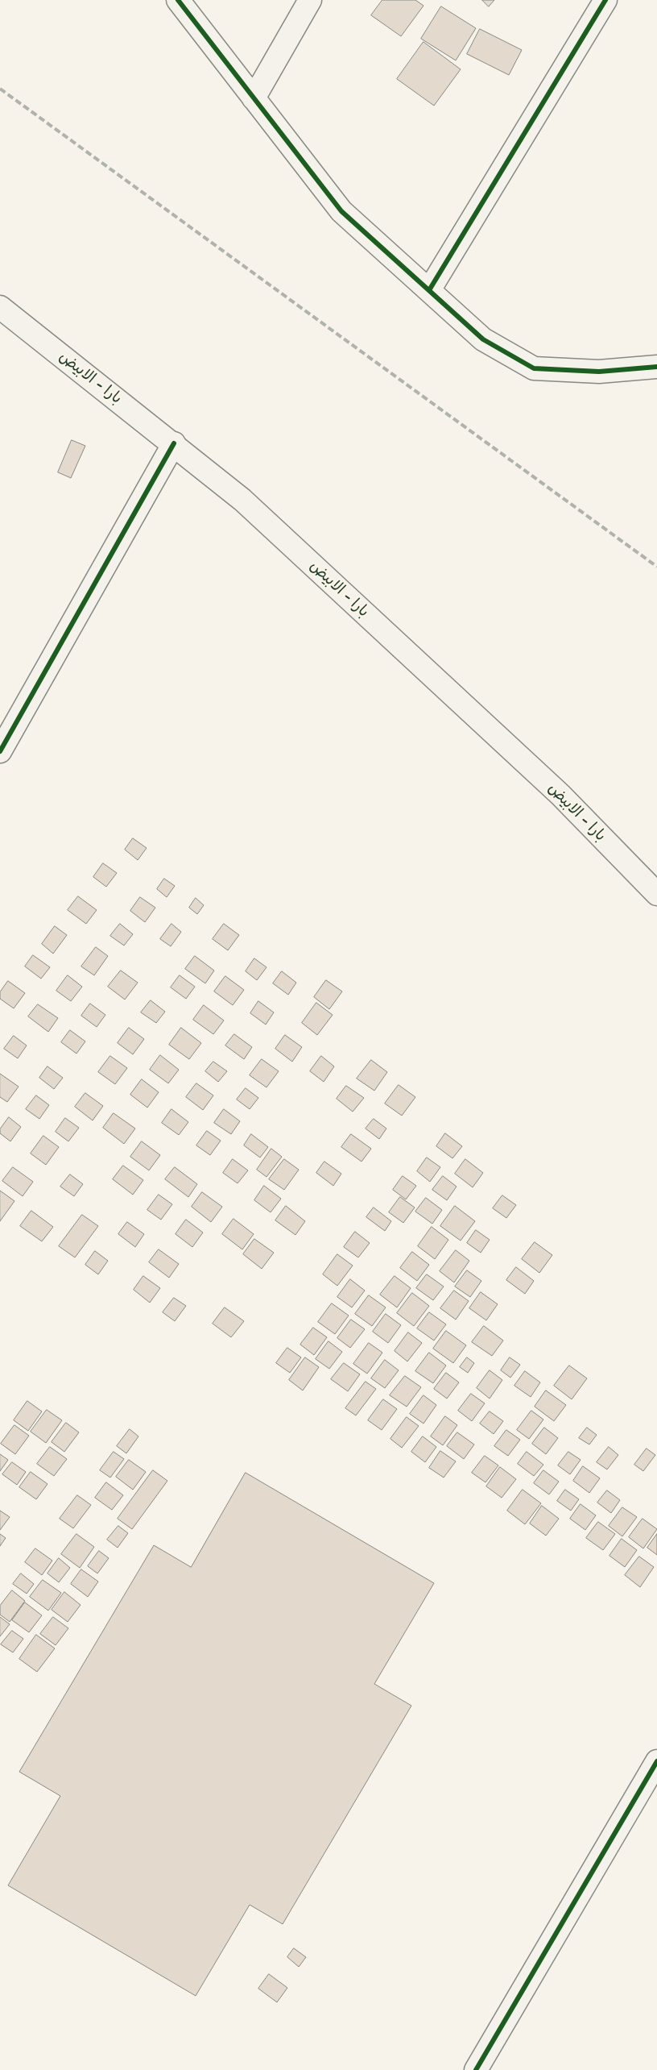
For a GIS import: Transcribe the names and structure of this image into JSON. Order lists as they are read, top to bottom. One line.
{"streets":{"street":["بارا - الابيض"]}}
